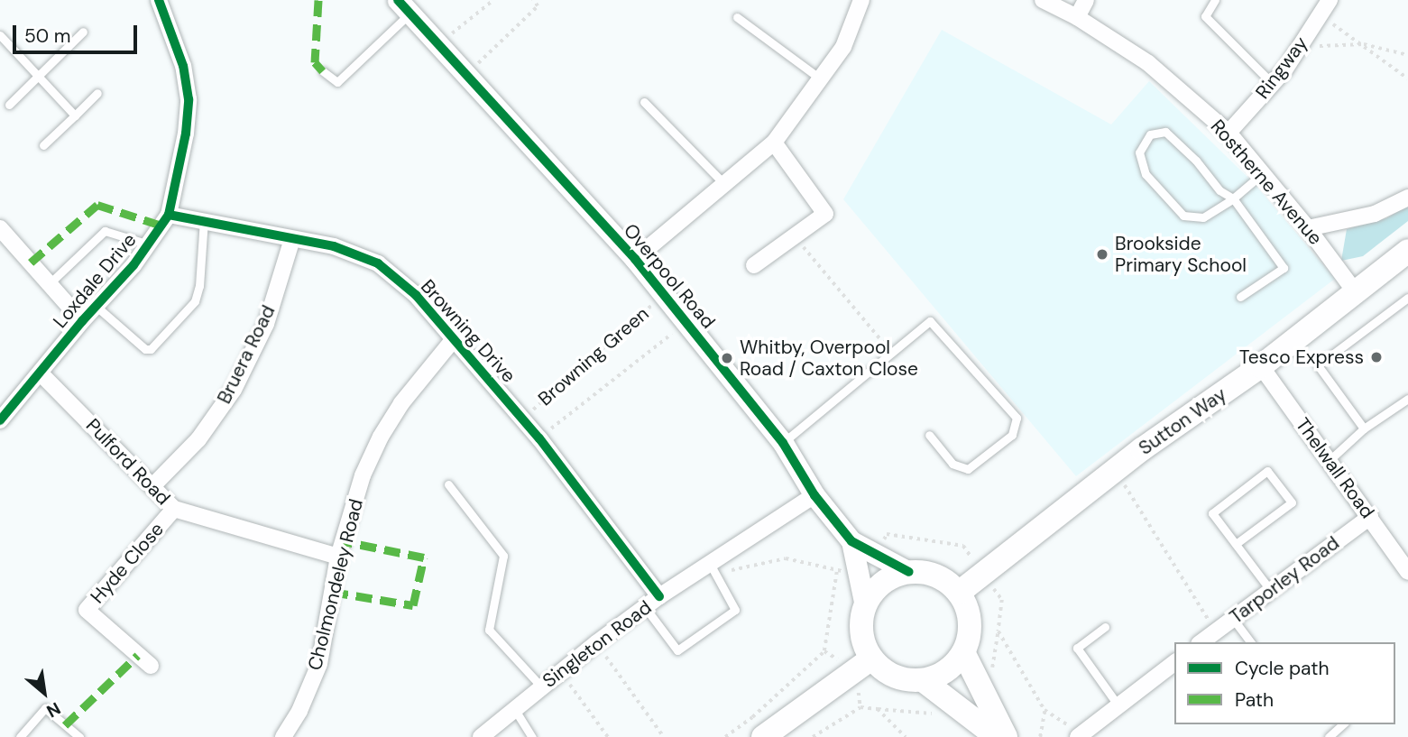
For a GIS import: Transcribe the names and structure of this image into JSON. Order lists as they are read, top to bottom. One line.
{"streets":{"main road":["Sutton Way"],"street":["Ringway","Rostherne Avenue","Overpool Road","Loxdale Drive","Browning Drive","Bruera Road","Pulford Road","Thelwall Road","Hyde Close","Tarporley Road","Cholmondeley Road","Singleton Road"],"path":["Browning Green"]},"crossings":[["Ringway","Rostherne Avenue"],["Rostherne Avenue","Sutton Way"],["Overpool Road","Browning Green"],["Overpool Road","Sutton Way"],["Overpool Road","Singleton Road"],["Loxdale Drive","Browning Drive"],["Loxdale Drive","Pulford Road"],["Browning Drive","Bruera Road"],["Browning Drive","Browning Green"],["Browning Drive","Cholmondeley Road"],["Browning Drive","Singleton Road"],["Bruera Road","Pulford Road"],["Sutton Way","Thelwall Road"],["Pulford Road","Hyde Close"],["Pulford Road","Cholmondeley Road"],["Thelwall Road","Tarporley Road"]],"places":["Brookside Primary School","Tesco Express","Whitby, Overpool Road / Caxton Close"],"legend":["Cycle path","Path"],"scale_bar":"50 m","north":"bottom right"}
